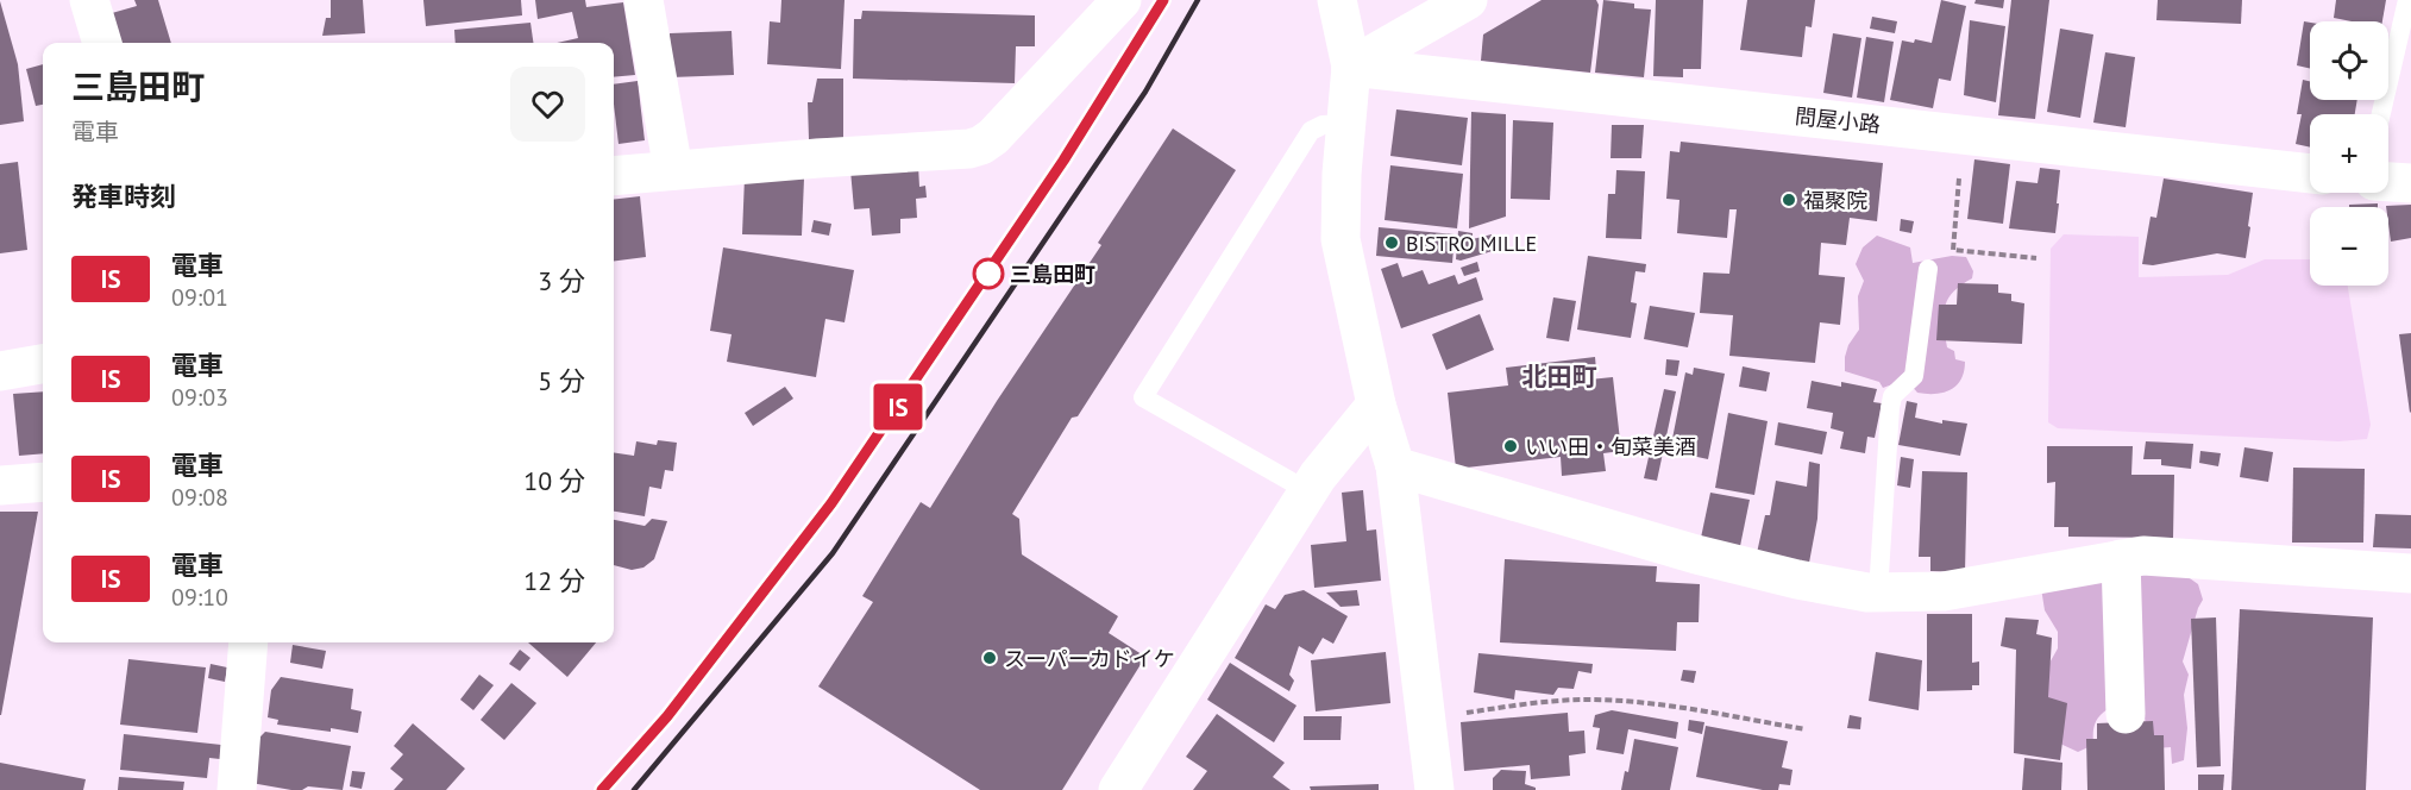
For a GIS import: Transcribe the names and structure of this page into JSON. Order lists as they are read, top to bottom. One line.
{"streets":{"street":["問屋小路"]},"districts":["北田町"],"places":["福聚院","BISTRO MILLE","三島田町","いい田・旬菜美酒","スーパーカドイケ"],"page":{"on_map":"IS","map_buttons":["+","−"],"heading":[["三島田町","電車"],"発車時刻"],"list":[{"mark":"IS","name":"電車","note":"09:01","value":"3 分"},{"mark":"IS","name":"電車","note":"09:03","value":"5 分"},{"mark":"IS","name":"電車","note":"09:08","value":"10 分"},{"mark":"IS","name":"電車","note":"09:10","value":"12 分"}]}}
